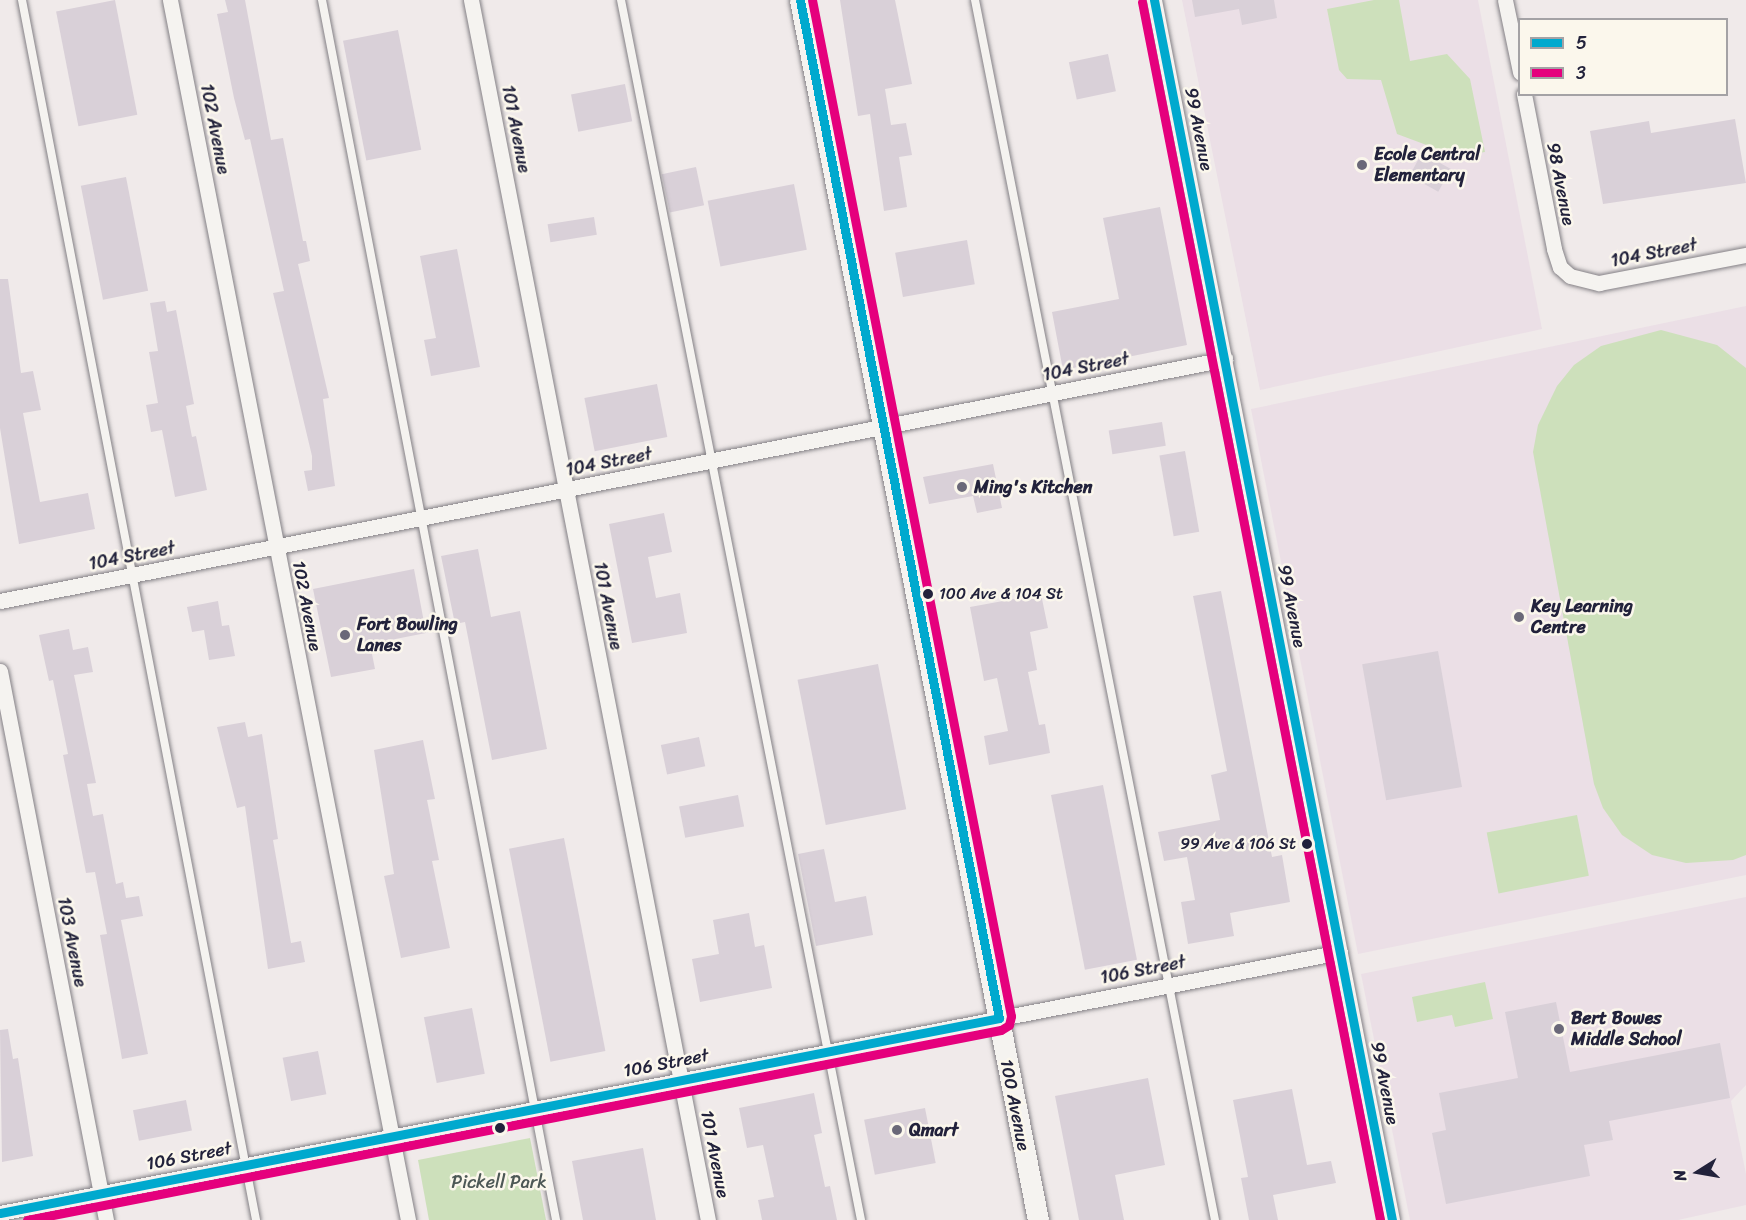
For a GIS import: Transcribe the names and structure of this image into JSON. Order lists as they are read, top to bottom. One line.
{"streets":{"main road":["100 Avenue"],"street":["102 Avenue","101 Avenue","99 Avenue","98 Avenue","104 Street","103 Avenue","106 Street"]},"crossings":[["102 Avenue","104 Street"],["102 Avenue","106 Street"],["101 Avenue","104 Street"],["101 Avenue","106 Street"],["99 Avenue","104 Street"],["99 Avenue","106 Street"],["98 Avenue","104 Street"],["104 Street","100 Avenue"],["103 Avenue","106 Street"],["106 Street","100 Avenue"]],"parks":["Pickell Park"],"places":["Ecole Central Elementary","Ming's Kitchen","100 Ave & 104 St","Key Learning Centre","Fort Bowling Lanes","99 Ave & 106 St","Bert Bowes Middle School","Qmart"],"lines":["transit line 5","transit line 3"],"legend":["5","3"],"north":"left"}
